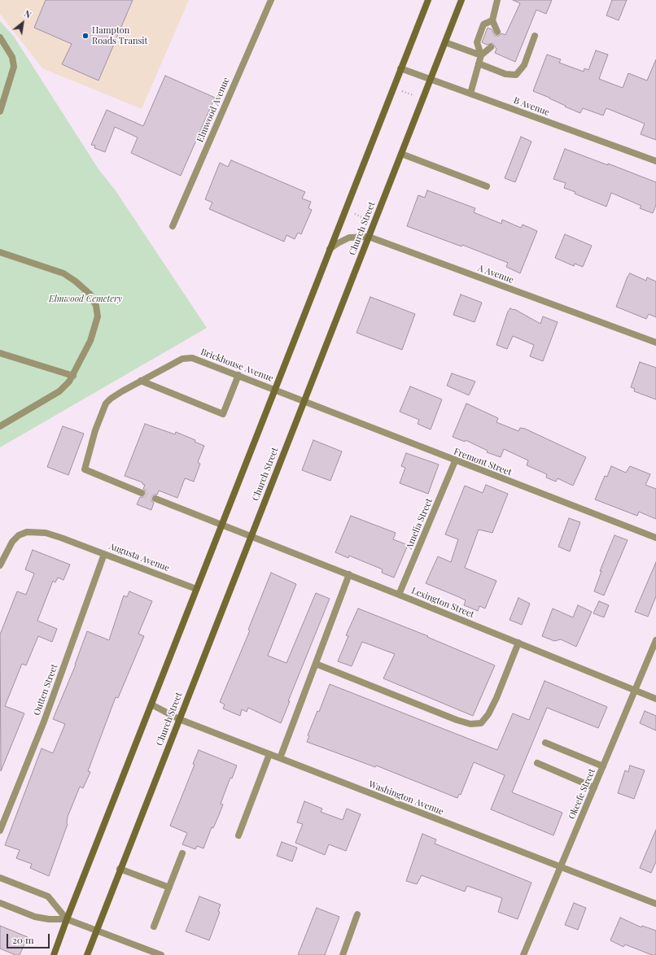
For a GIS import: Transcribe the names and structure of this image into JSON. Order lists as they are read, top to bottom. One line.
{"streets":{"main road":["Church Street"],"street":["B Avenue","Elmwood Avenue","A Avenue","Brickhouse Avenue","Fremont Street","Amelia Street","Augusta Avenue","Lexington Street","Outten Street","Okeefe Street","Washington Avenue"]},"crossings":[["B Avenue","Church Street"],["Church Street","A Avenue"],["Church Street","Brickhouse Avenue"],["Church Street","Fremont Street"],["Church Street","Lexington Street"],["Church Street","Washington Avenue"],["Brickhouse Avenue","Fremont Street"],["Fremont Street","Amelia Street"],["Amelia Street","Lexington Street"],["Augusta Avenue","Outten Street"],["Lexington Street","Okeefe Street"],["Okeefe Street","Washington Avenue"]],"parks":["Elmwood Cemetery"],"places":["Hampton Roads Transit"],"scale_bar":"20 m","north":"top right"}
